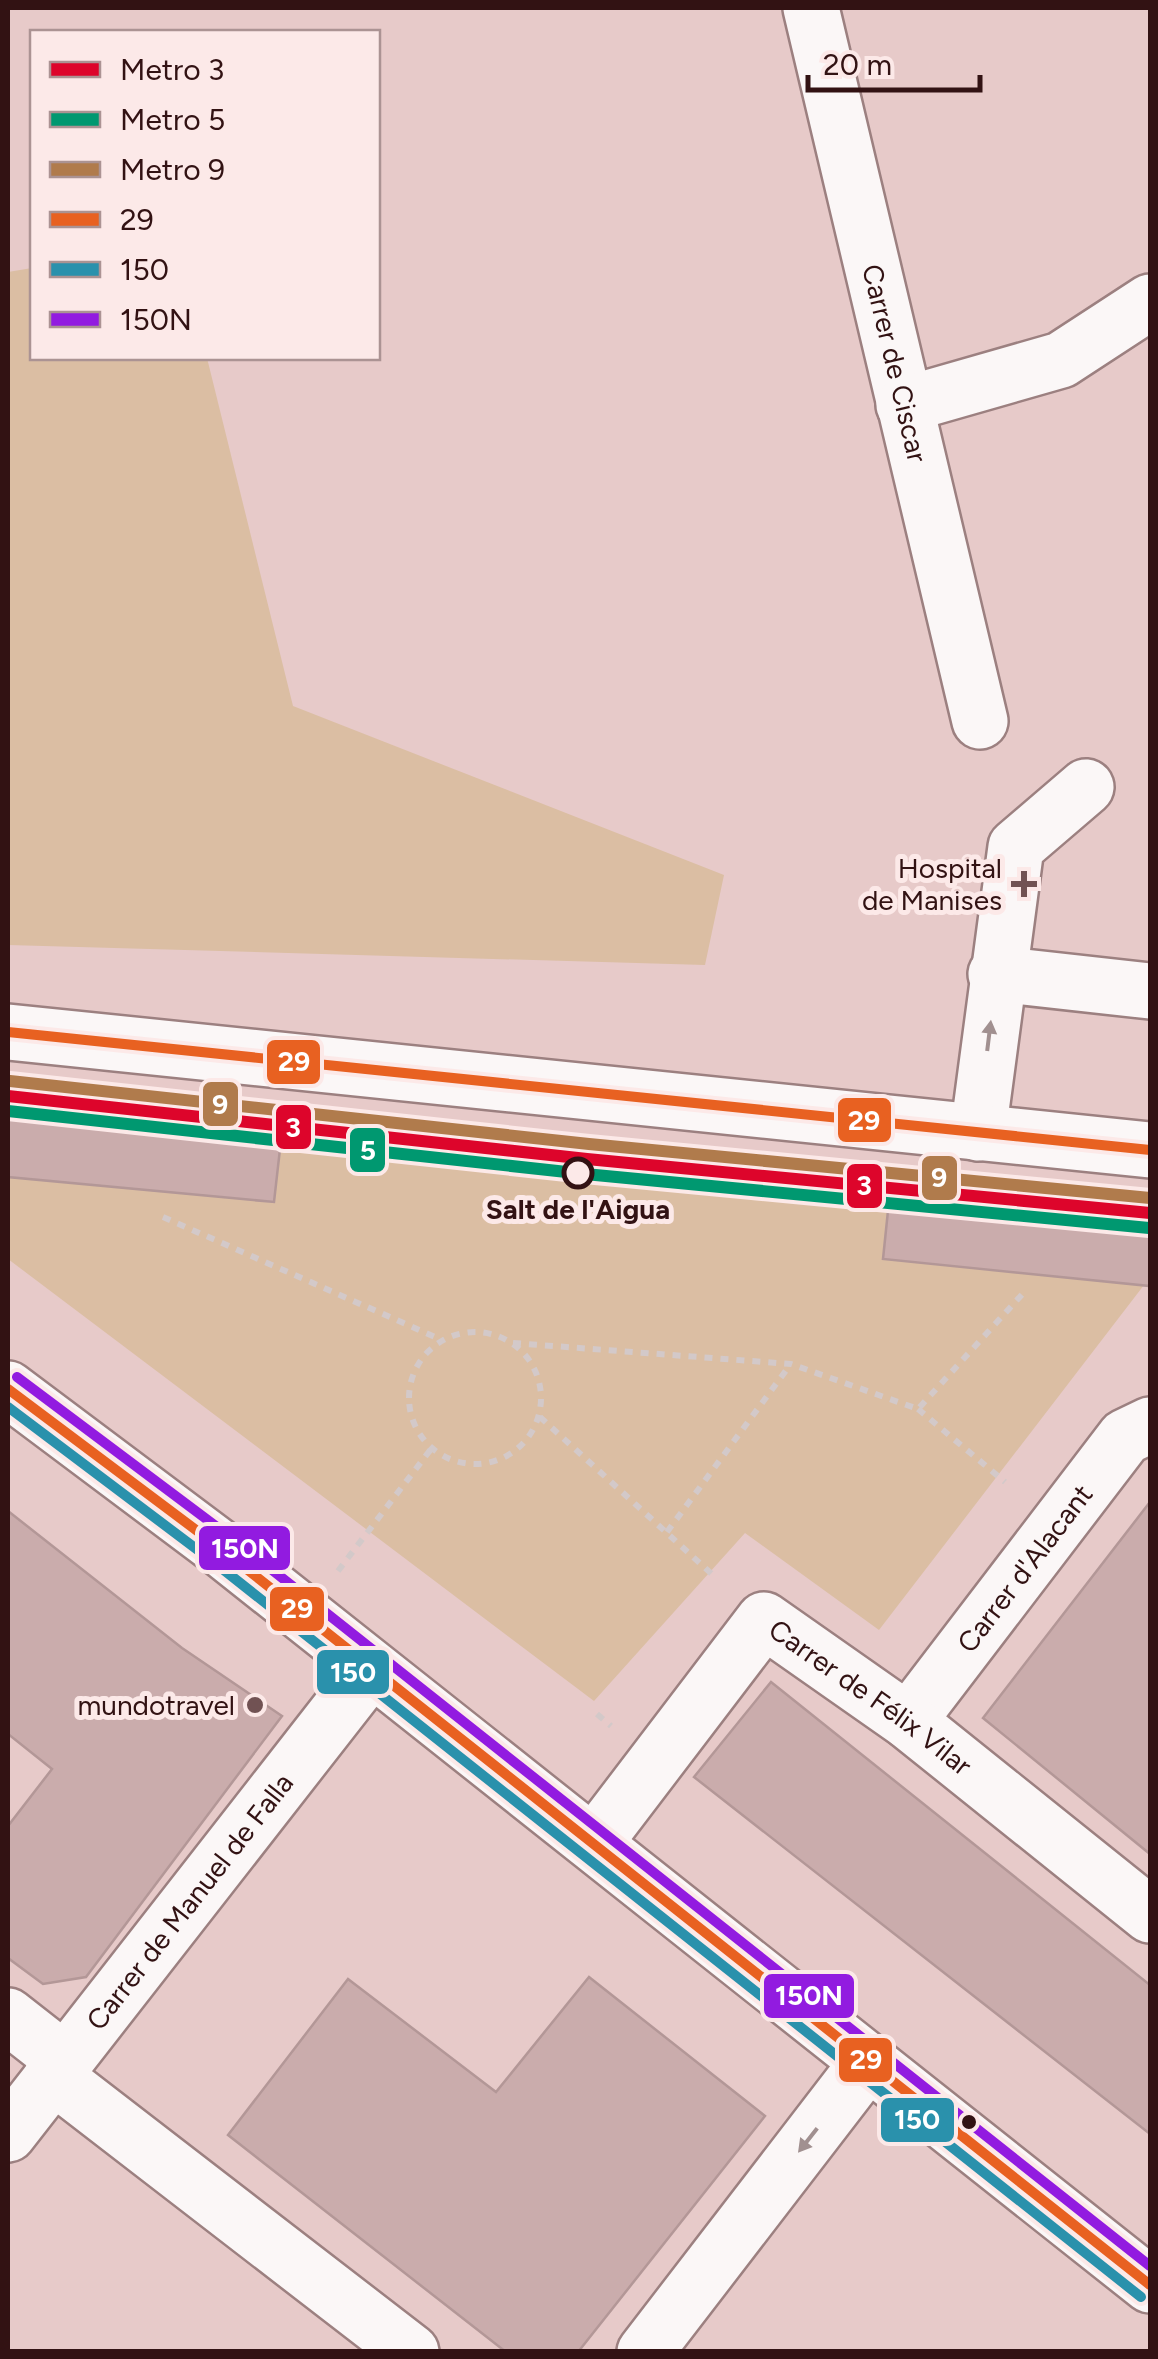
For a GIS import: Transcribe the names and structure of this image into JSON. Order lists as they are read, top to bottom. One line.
{"streets":{"street":["Carrer de Ciscar","Carrer d'Alacant","Carrer de Félix Vilar","Carrer de Manuel de Falla"]},"crossings":[["Carrer d'Alacant","Carrer de Félix Vilar"]],"places":{"health":["Hospital de Manises"],"other":["Salt de l'Aigua","mundotravel"]},"lines":["transit line 29","metro line 9","metro line 3","metro line 5","transit line 150N","transit line 150"],"legend":["Metro 3","Metro 5","Metro 9","29","150","150N"],"scale_bar":"20 m"}
